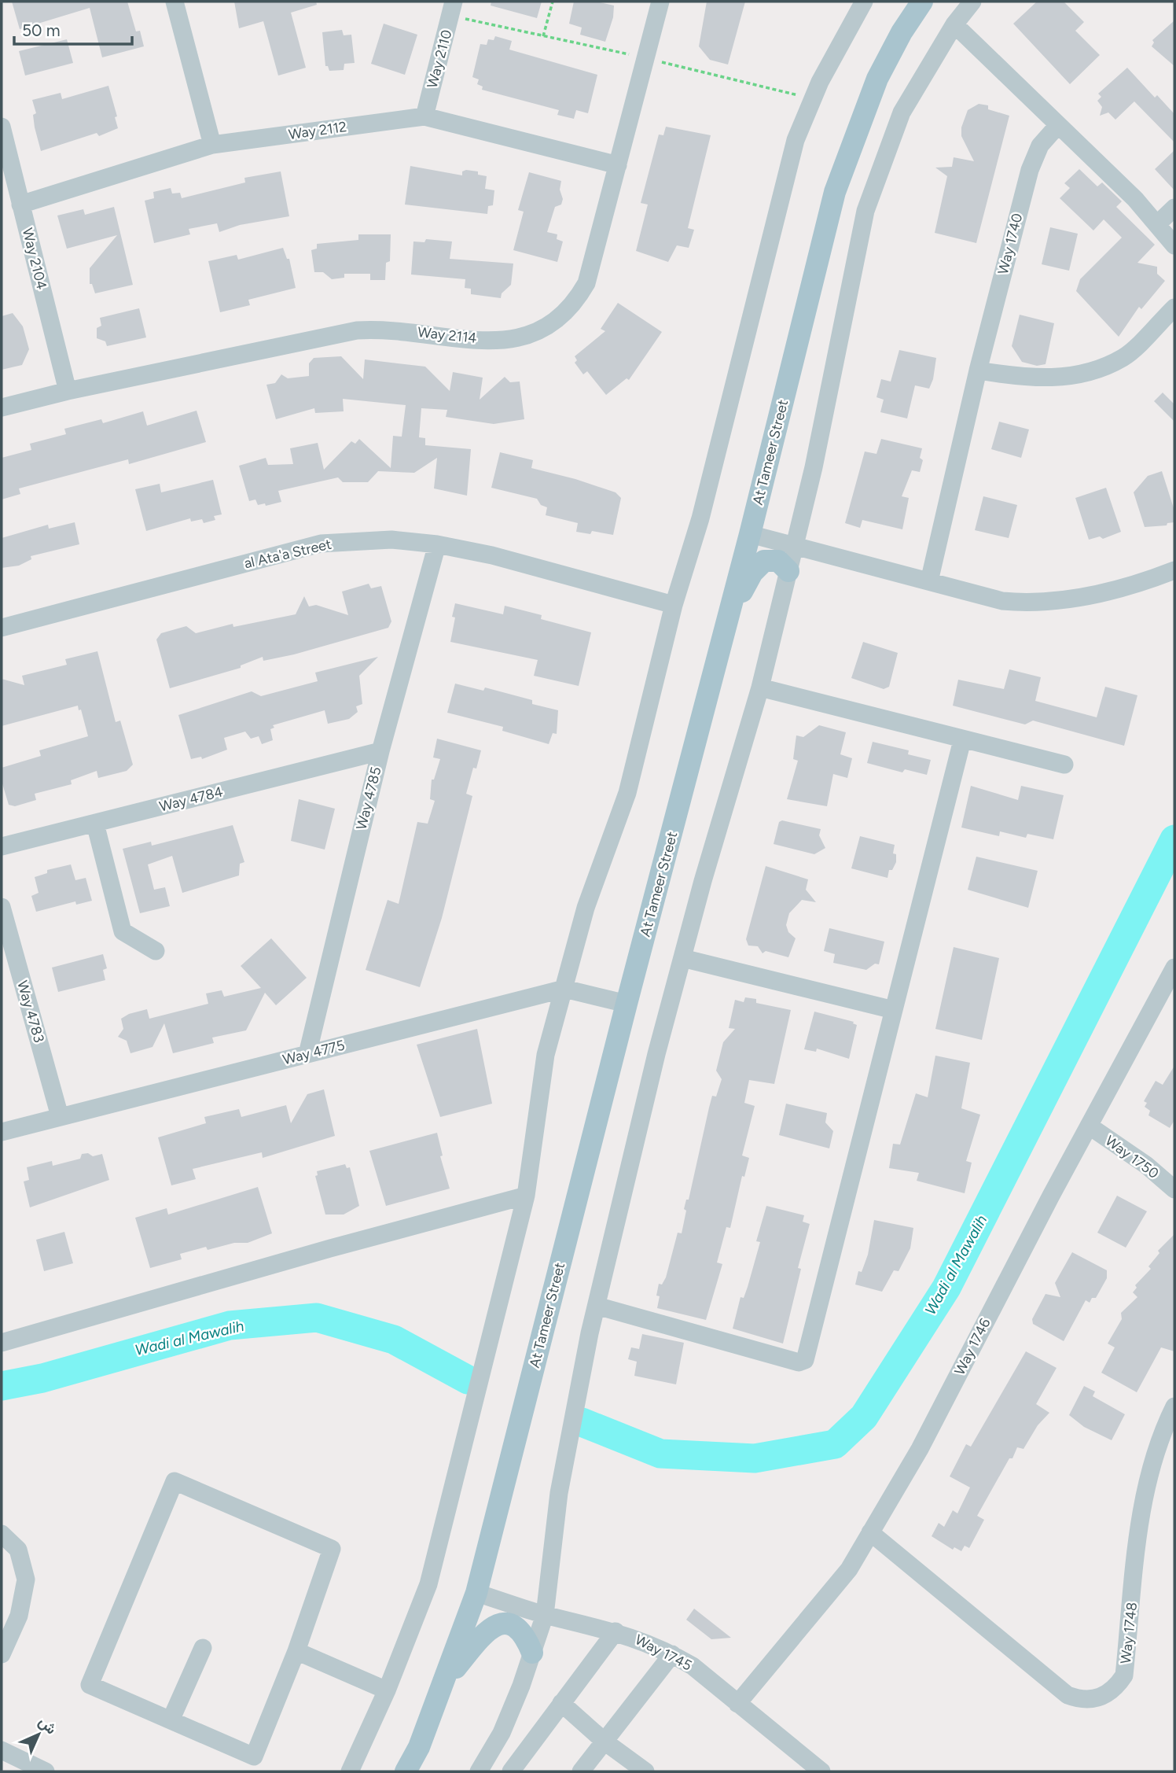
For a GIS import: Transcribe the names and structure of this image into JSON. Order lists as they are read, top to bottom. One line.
{"streets":{"main road":["At Tameer Street"],"street":["Way 2110","Way 2112","Way 1740","Way 2104","Way 2114","al Ata'a Street","Way 4785","Way 4784","Way 4783","Way 4775","Way 1750","Way 1746","Way 1748","Way 1745"]},"crossings":[["Way 2110","Way 2112"],["Way 2112","Way 2104"],["Way 2112","Way 2114"],["Way 2104","Way 2114"],["At Tameer Street","Way 4775"],["At Tameer Street","Way 1745"],["al Ata'a Street","Way 4785"],["Way 4785","Way 4784"],["Way 4785","Way 4775"],["Way 4783","Way 4775"],["Way 1750","Way 1746"],["Way 1746","Way 1748"],["Way 1746","Way 1745"]],"water":["Wadi al Mawalih"],"scale_bar":"50 m","north":"top right"}
